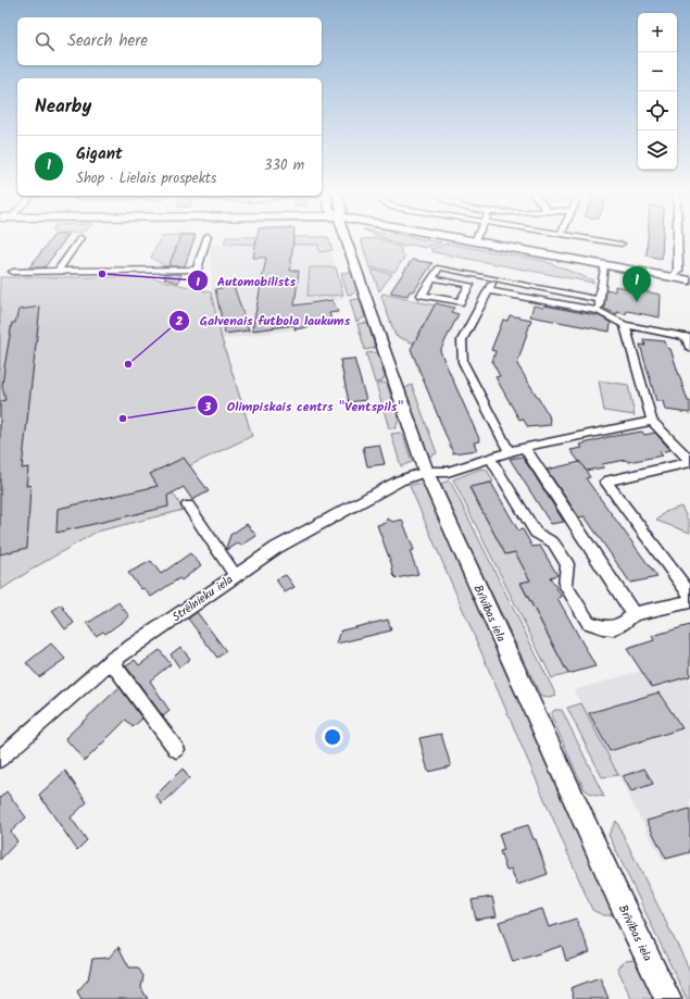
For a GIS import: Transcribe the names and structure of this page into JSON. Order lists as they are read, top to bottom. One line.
{"streets":{"street":["Strēlnieku iela","Brīvības iela"]},"crossings":[["Strēlnieku iela","Brīvības iela"]],"places":["Automobilists","Galvenais futbola laukums","Olimpiskais centrs \"Ventspils\""],"page":{"map_buttons":["+","−"],"search":"Search here","heading":"Nearby","list":[{"mark":"1","name":"Gigant","note":"Shop · Lielais prospekts","value":"330 m"}],"pins":"1"}}
